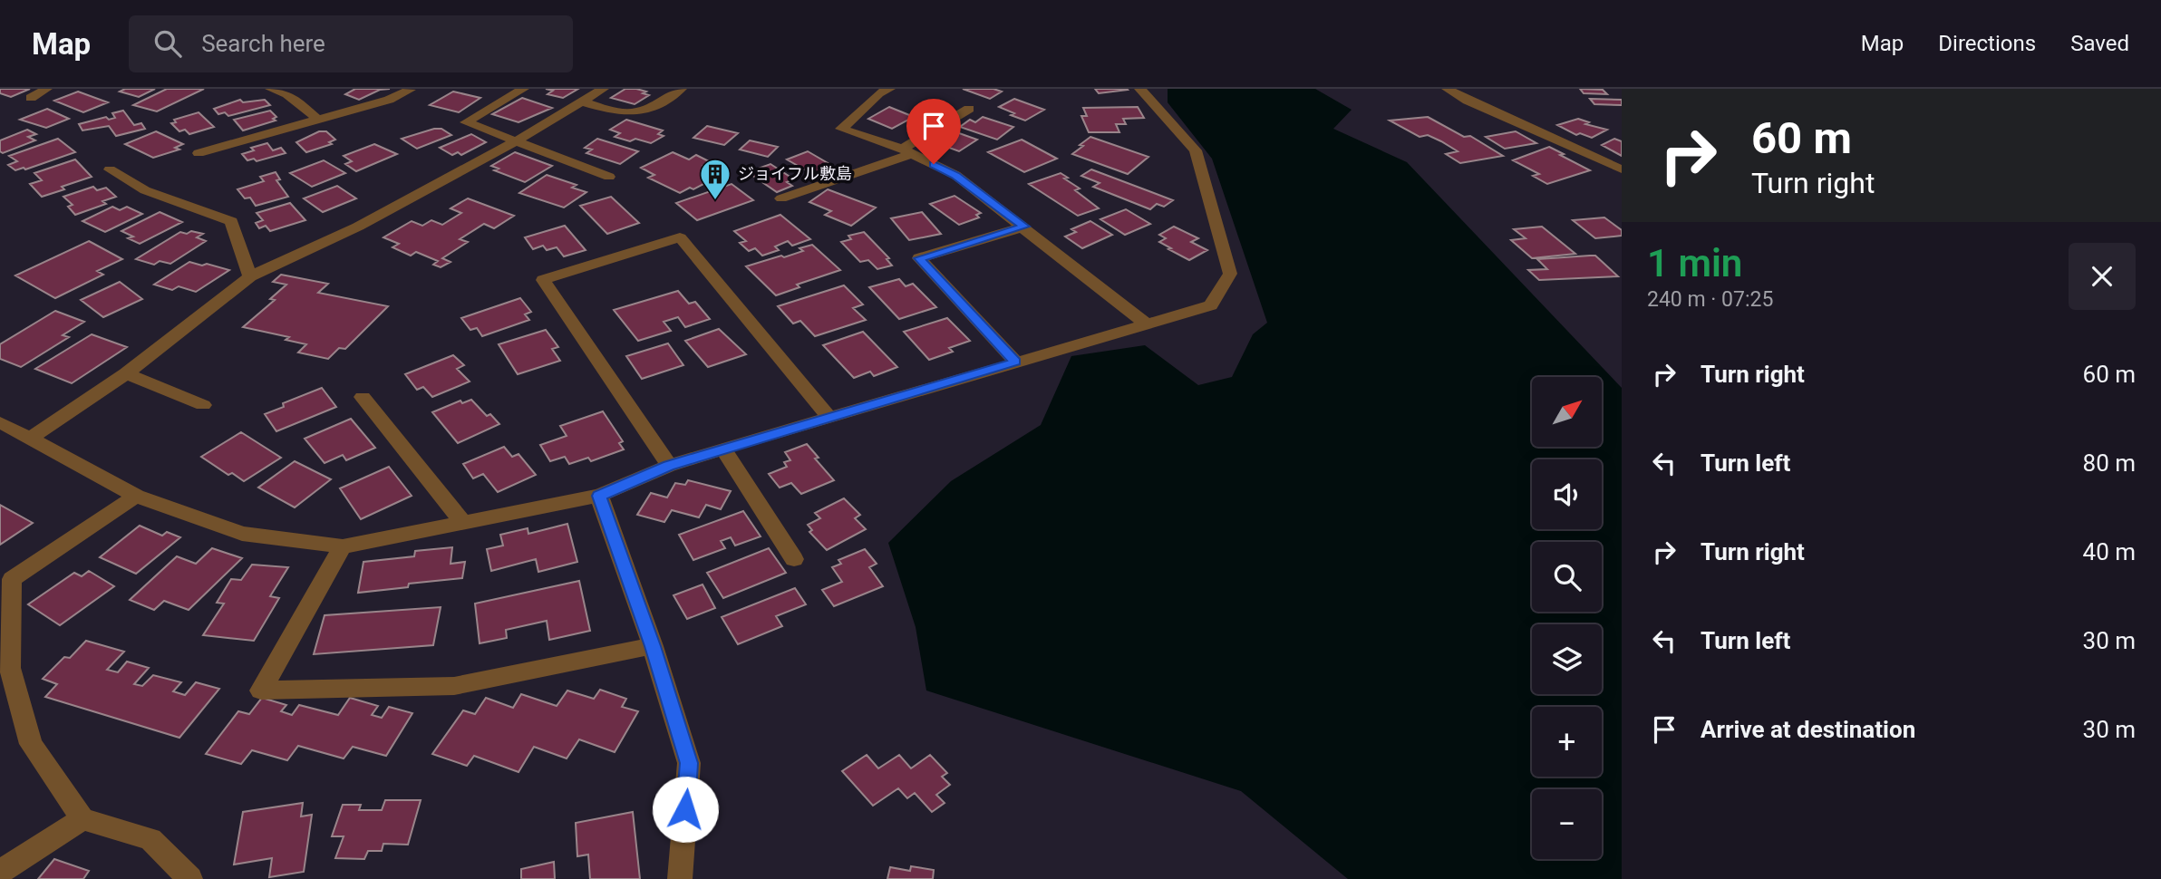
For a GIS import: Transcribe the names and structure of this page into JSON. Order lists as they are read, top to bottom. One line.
{"places":{"building":["ジョイフル敷島"]},"north":"top right","page":{"header":"Map","search":"Search here","nav":["Map","Directions","Saved"],"turn":["60 m","Turn right"],"heading":["1 min","240 m · 07:25"],"list":[{"name":"Turn right","value":"60 m"},{"name":"Turn left","value":"80 m"},{"name":"Turn right","value":"40 m"},{"name":"Turn left","value":"30 m"},{"name":"Arrive at destination","value":"30 m"}],"map_buttons":["+","−"]}}
